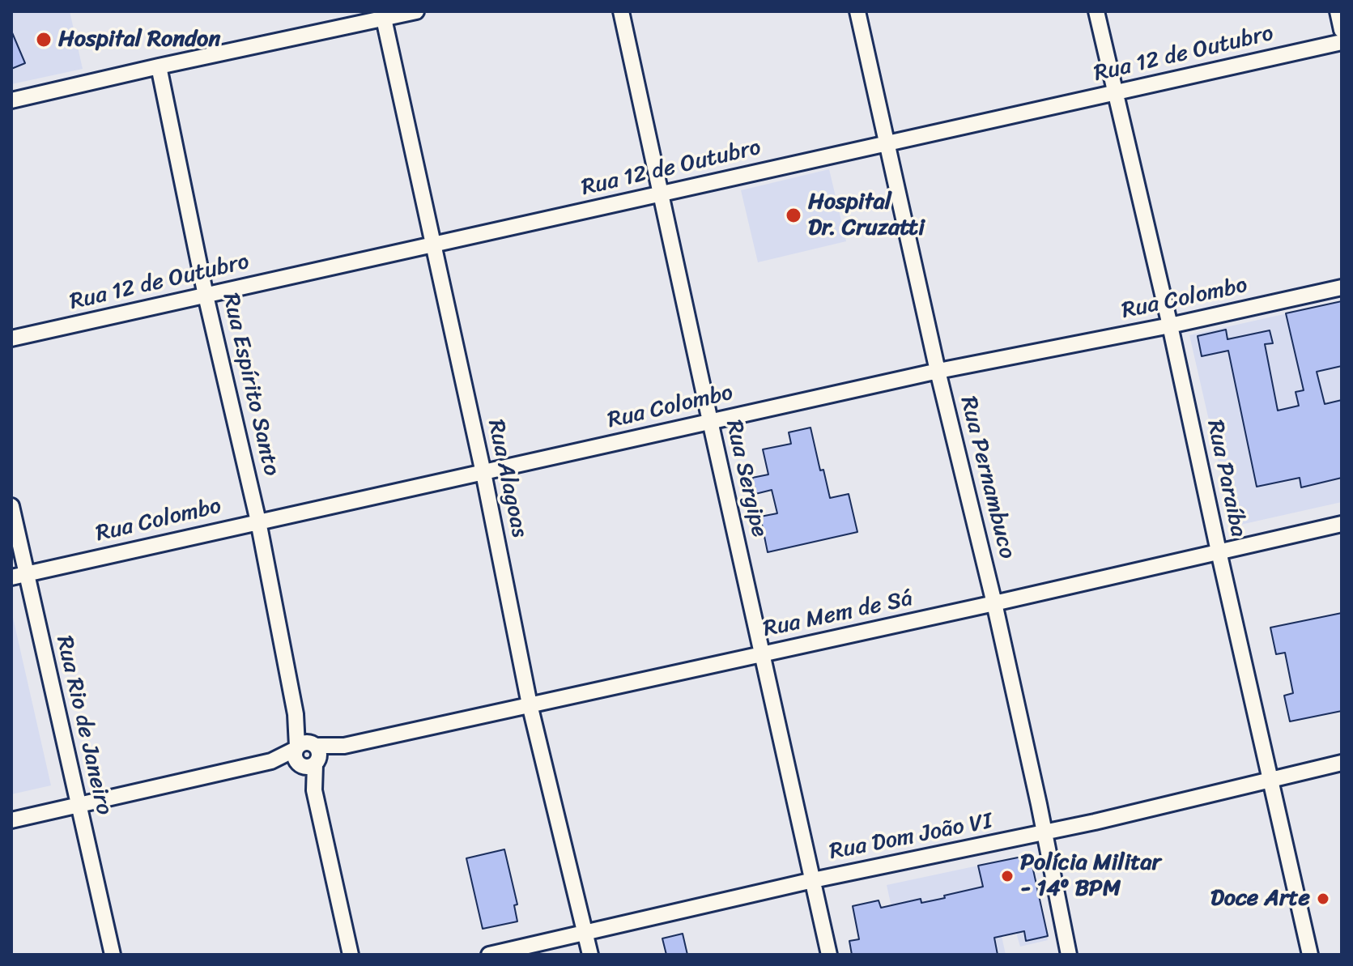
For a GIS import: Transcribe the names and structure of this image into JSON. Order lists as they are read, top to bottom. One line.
{"streets":{"street":["Rua 12 de Outubro","Rua Colombo","Rua Espírito Santo","Rua Pernambuco","Rua Alagoas","Rua Sergipe","Rua Paraíba","Rua Mem de Sá","Rua Rio de Janeiro","Rua Dom João VI"]},"crossings":[["Rua 12 de Outubro","Rua Espírito Santo"],["Rua 12 de Outubro","Rua Pernambuco"],["Rua 12 de Outubro","Rua Alagoas"],["Rua 12 de Outubro","Rua Sergipe"],["Rua 12 de Outubro","Rua Paraíba"],["Rua Colombo","Rua Espírito Santo"],["Rua Colombo","Rua Pernambuco"],["Rua Colombo","Rua Alagoas"],["Rua Colombo","Rua Sergipe"],["Rua Colombo","Rua Paraíba"],["Rua Colombo","Rua Rio de Janeiro"],["Rua Espírito Santo","Rua Mem de Sá"],["Rua Pernambuco","Rua Mem de Sá"],["Rua Pernambuco","Rua Dom João VI"],["Rua Alagoas","Rua Mem de Sá"],["Rua Alagoas","Rua Dom João VI"],["Rua Sergipe","Rua Mem de Sá"],["Rua Sergipe","Rua Dom João VI"],["Rua Paraíba","Rua Mem de Sá"],["Rua Paraíba","Rua Dom João VI"]],"places":["Hospital Rondon","Hospital Dr. Cruzatti","Polícia Militar - 14º BPM","Doce Arte"]}
